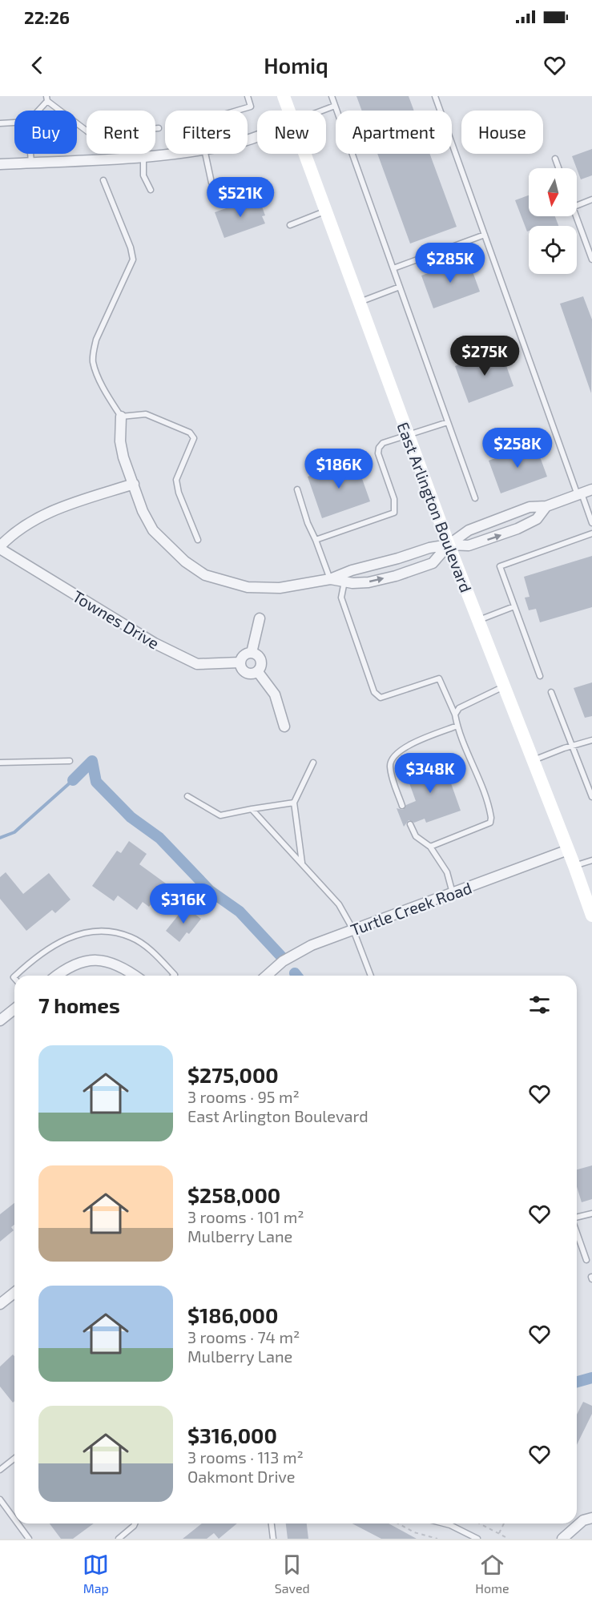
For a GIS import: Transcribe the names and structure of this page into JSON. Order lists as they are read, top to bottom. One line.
{"streets":{"main road":["East Arlington Boulevard"],"street":["Townes Drive","Turtle Creek Road"]},"crossings":[["East Arlington Boulevard","Turtle Creek Road"]],"north":"bottom","page":{"status":"22:26","header":"Homiq","chip":["Buy","Rent","Filters","New","Apartment","House"],"price":["$521K","$285K","$275K","$258K","$186K","$348K","$316K"],"heading":"7 homes","list":[{"name":"$275,000","note":"3 rooms · 95 m² · East Arlington Boulevard"},{"name":"$258,000","note":"3 rooms · 101 m² · Mulberry Lane"},{"name":"$186,000","note":"3 rooms · 74 m² · Mulberry Lane"},{"name":"$316,000","note":"3 rooms · 113 m² · Oakmont Drive"}],"tabs":["Map","Saved","Home"]}}
